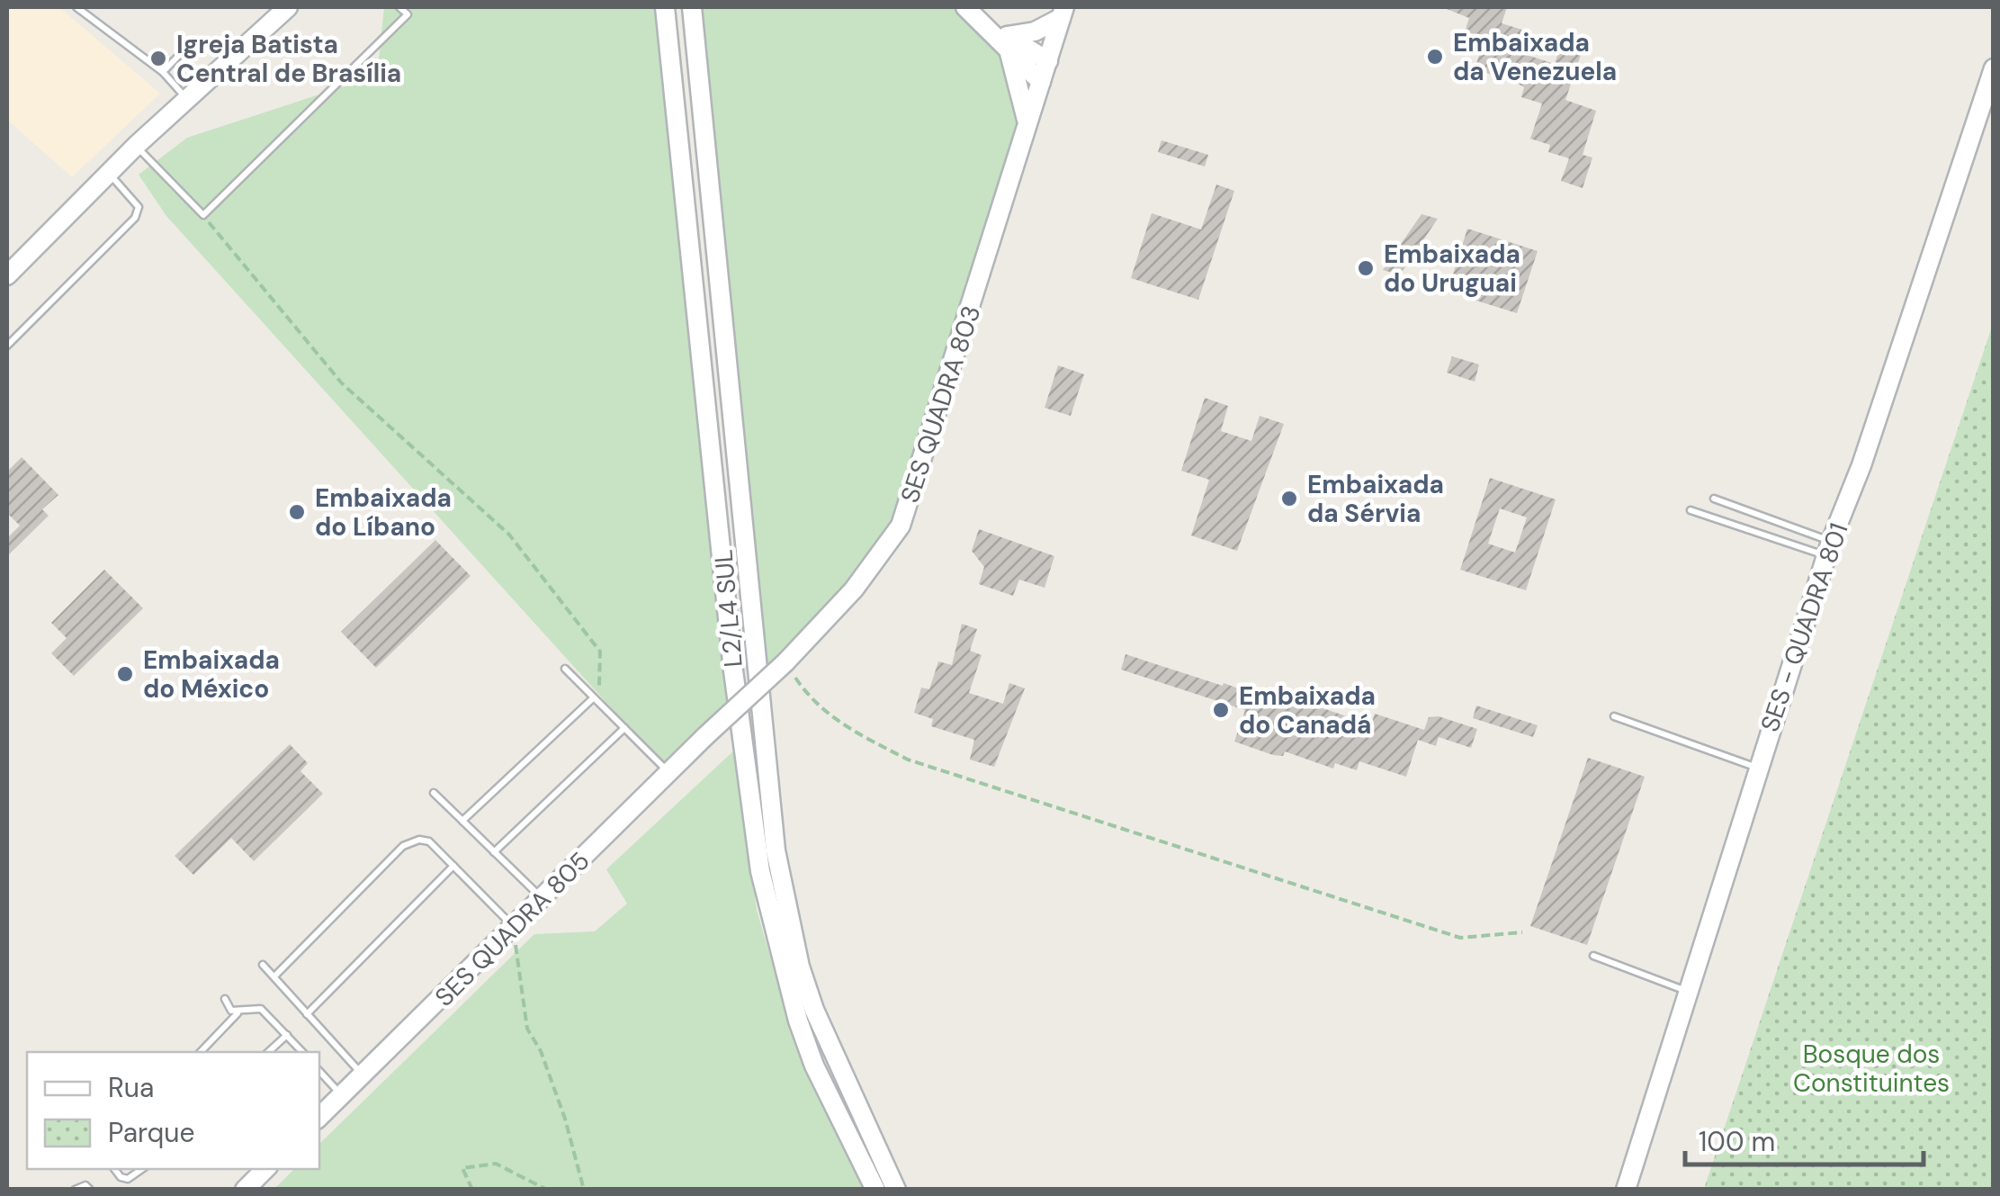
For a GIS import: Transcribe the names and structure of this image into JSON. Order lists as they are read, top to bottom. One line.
{"streets":{"street":["SES QUADRA 803","L2/L4 SUL","SES - QUADRA 801","SES QUADRA 805"]},"crossings":[["SES QUADRA 803","SES QUADRA 805"]],"parks":["Bosque dos Constituintes"],"places":["Embaixada da Venezuela","Igreja Batista Central de Brasília","Embaixada do Uruguai","Embaixada da Sérvia","Embaixada do Líbano","Embaixada do México","Embaixada do Canadá"],"legend":["Rua","Parque"],"scale_bar":"100 m"}
